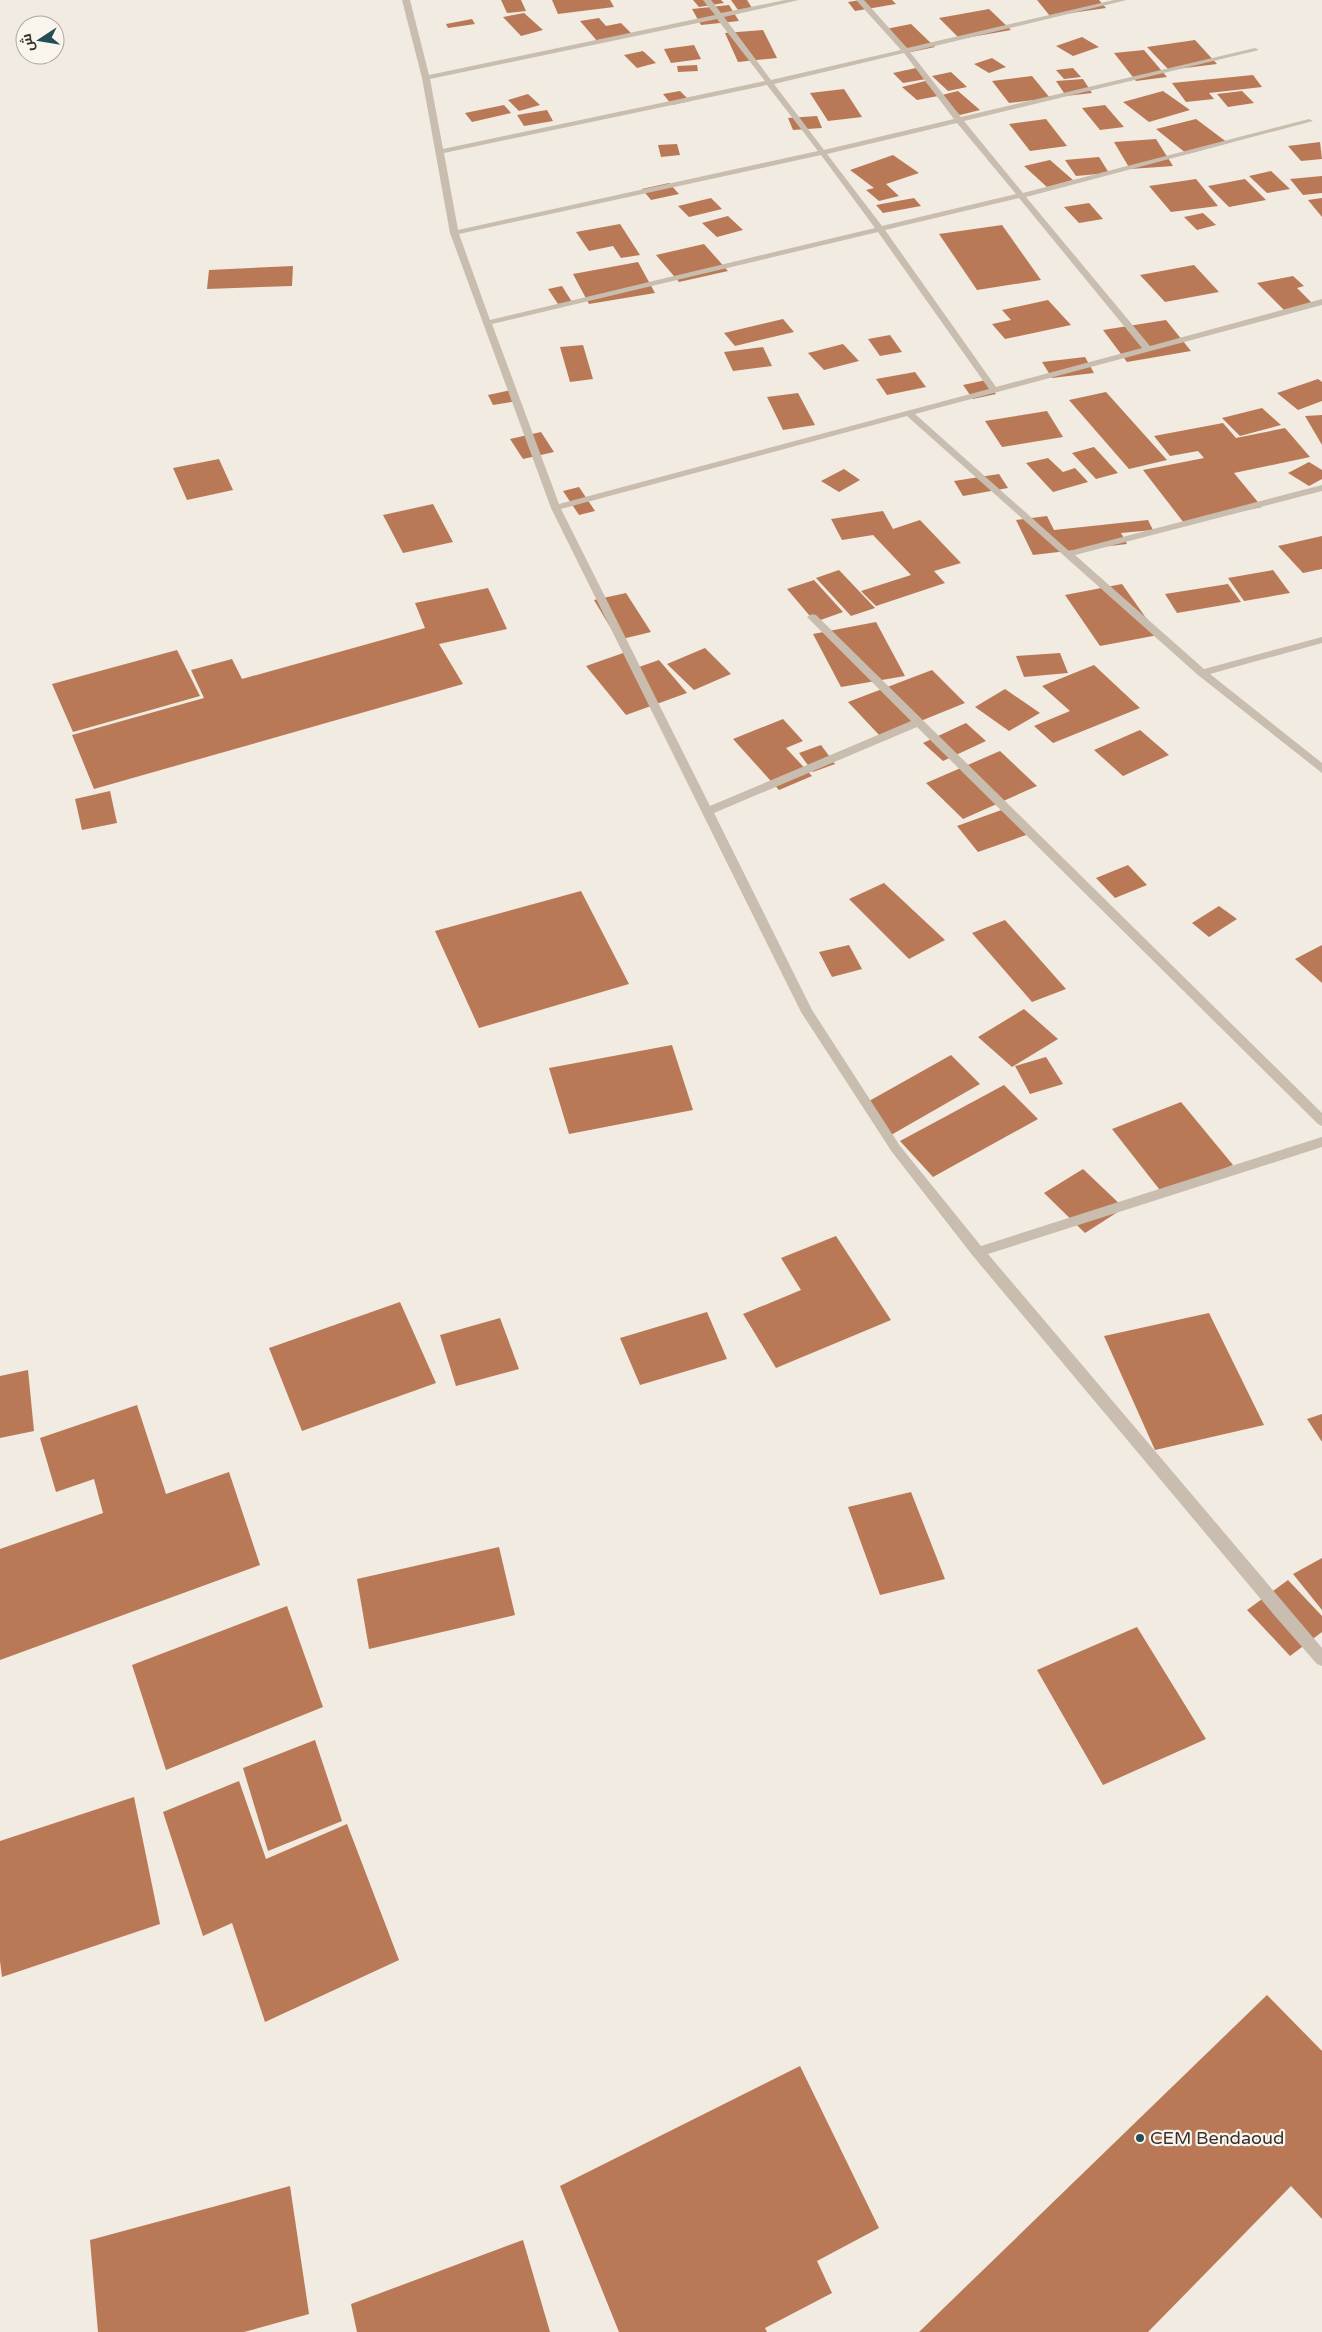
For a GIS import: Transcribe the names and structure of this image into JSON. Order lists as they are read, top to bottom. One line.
{"places":["CEM Bendaoud"],"north":"left"}
